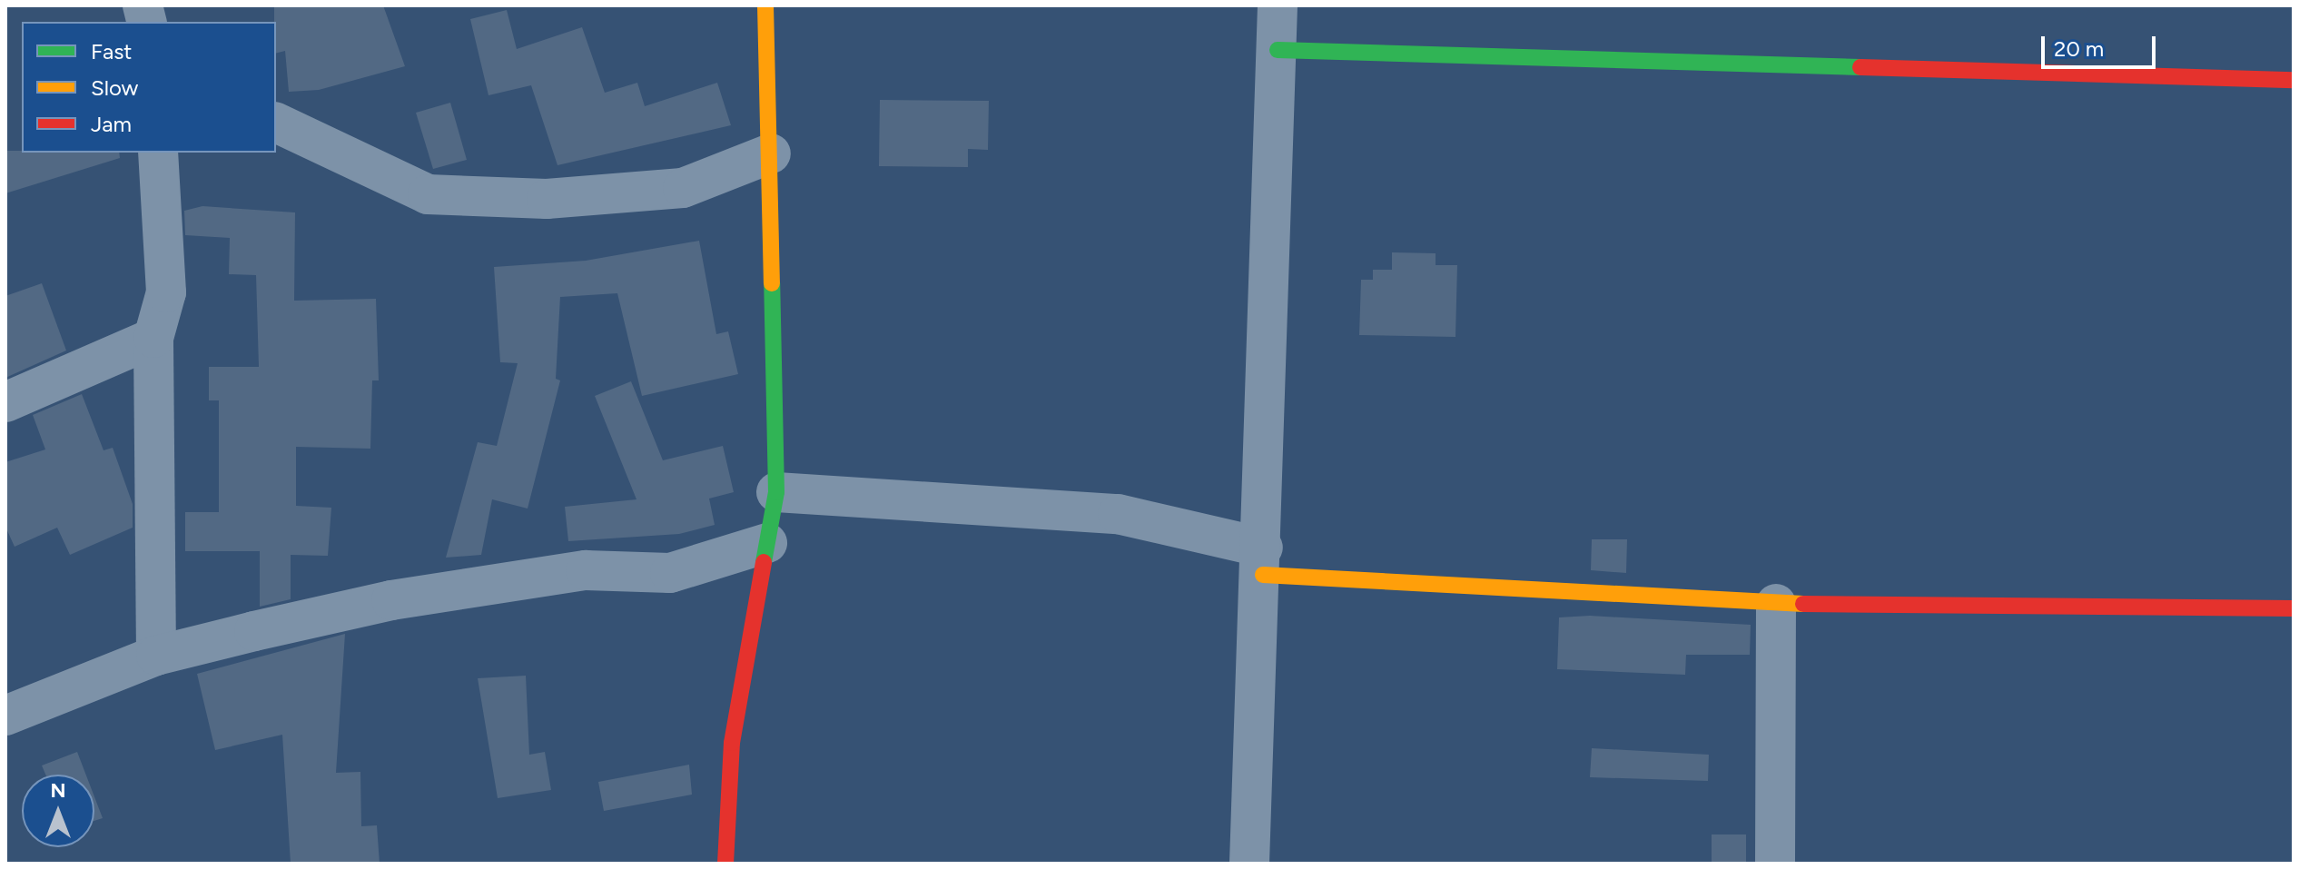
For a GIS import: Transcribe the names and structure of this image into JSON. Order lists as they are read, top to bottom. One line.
{"legend":["Fast","Slow","Jam"],"scale_bar":"20 m","north":"top"}
